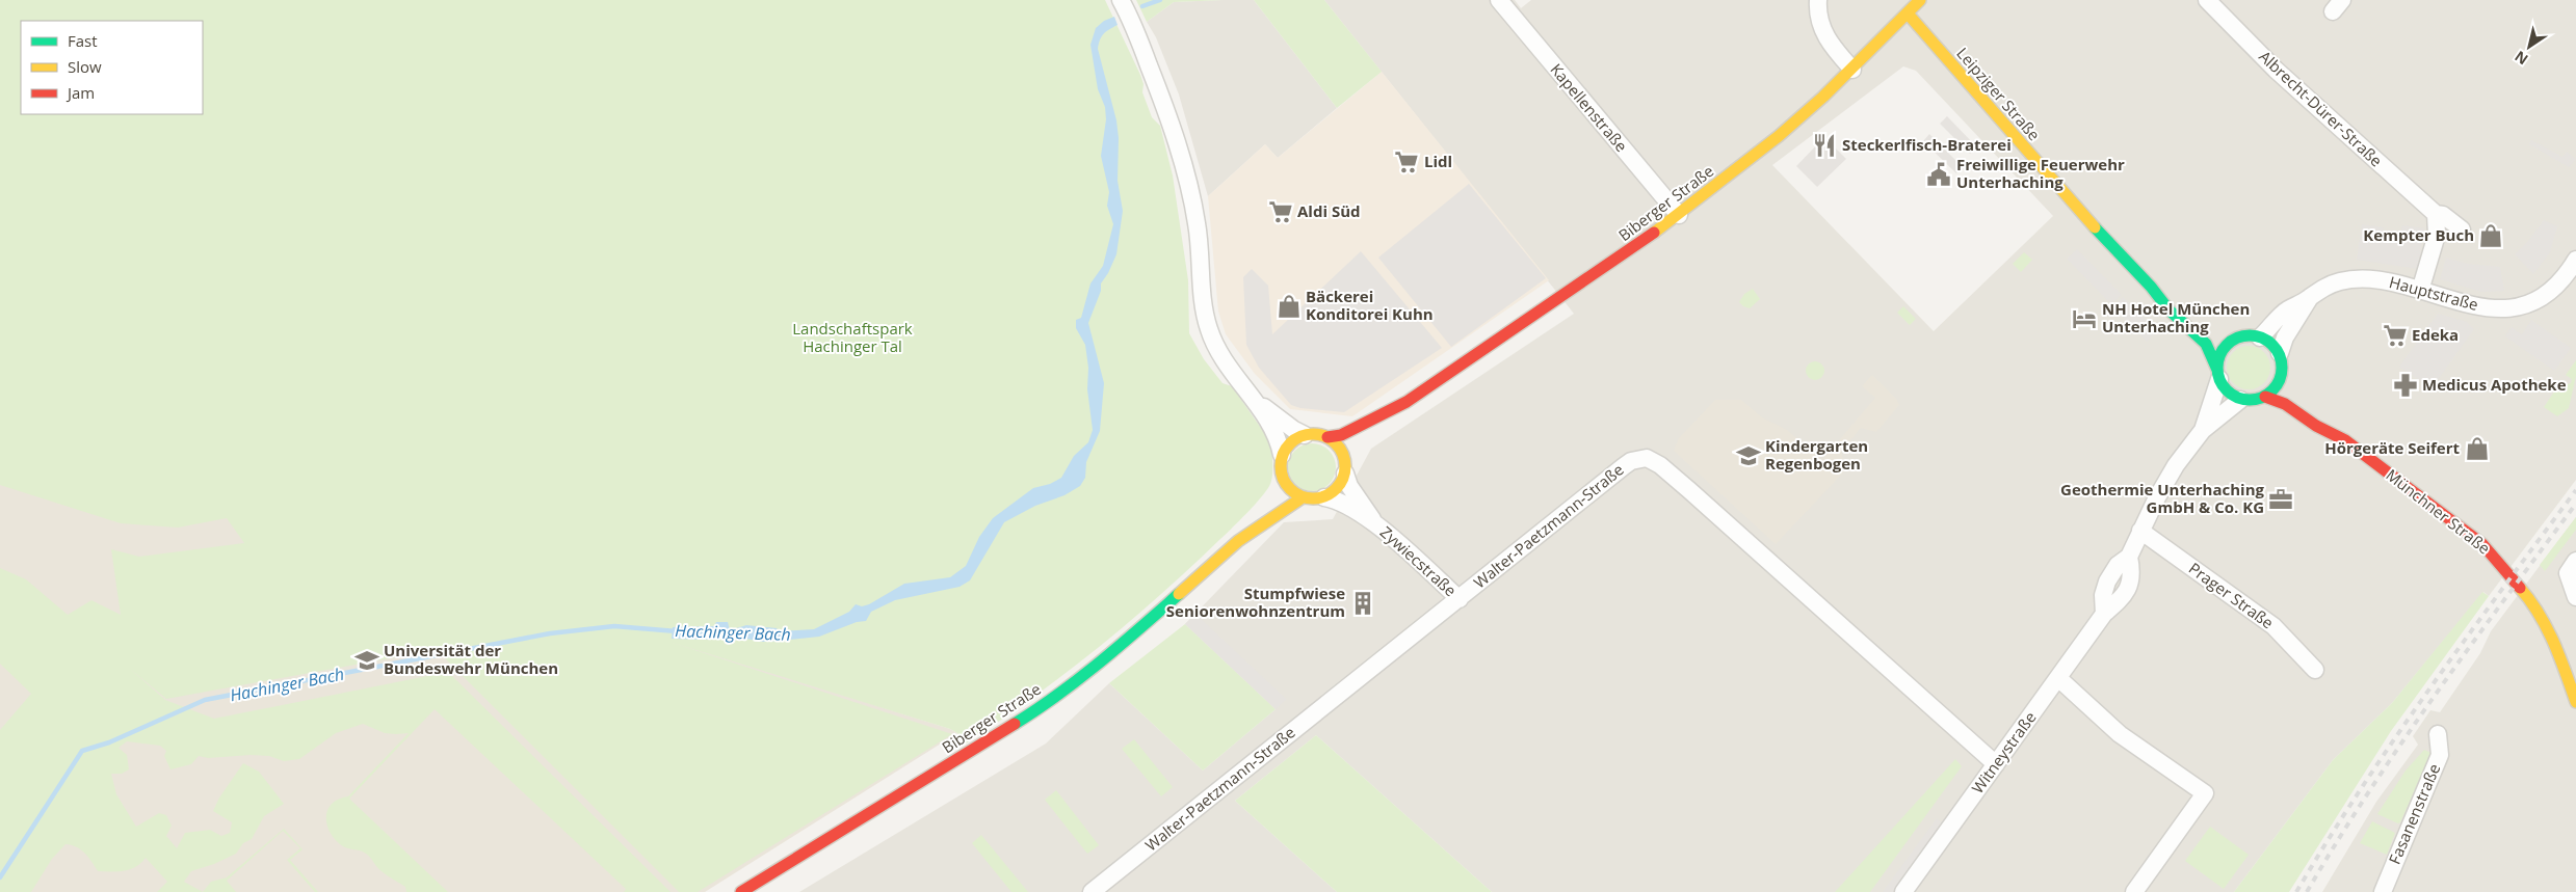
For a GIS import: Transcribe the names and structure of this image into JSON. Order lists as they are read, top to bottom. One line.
{"streets":{"main road":["Leipziger Straße","Biberger Straße","Münchner Straße"],"street":["Kapellenstraße","Albrecht-Dürer-Straße","Hauptstraße","Walter-Paetzmann-Straße","Zywiecstraße","Prager Straße","Witneystraße","Fasanenstraße"]},"crossings":[["Leipziger Straße","Biberger Straße"],["Leipziger Straße","Hauptstraße"],["Leipziger Straße","Münchner Straße"],["Leipziger Straße","Witneystraße"],["Kapellenstraße","Biberger Straße"],["Biberger Straße","Zywiecstraße"],["Hauptstraße","Münchner Straße"],["Hauptstraße","Witneystraße"],["Münchner Straße","Witneystraße"],["Walter-Paetzmann-Straße","Zywiecstraße"],["Walter-Paetzmann-Straße","Witneystraße"],["Prager Straße","Witneystraße"]],"water":["Hachinger Bach"],"parks":["Landschaftspark Hachinger Tal"],"places":{"restaurant":["Steckerlfisch-Braterei"],"supermarket":["Lidl","Aldi Süd","Edeka"],"public building":["Freiwillige Feuerwehr Unterhaching"],"shop":["Kempter Buch","Bäckerei Konditorei Kuhn","Hörgeräte Seifert"],"hotel":["NH Hotel München Unterhaching"],"pharmacy":["Medicus Apotheke"],"school or university":["Kindergarten Regenbogen","Universität der Bundeswehr München"],"office":["Geothermie Unterhaching GmbH & Co. KG"],"building":["Stumpfwiese Seniorenwohnzentrum"]},"legend":["Fast","Slow","Jam"],"north":"bottom left"}
